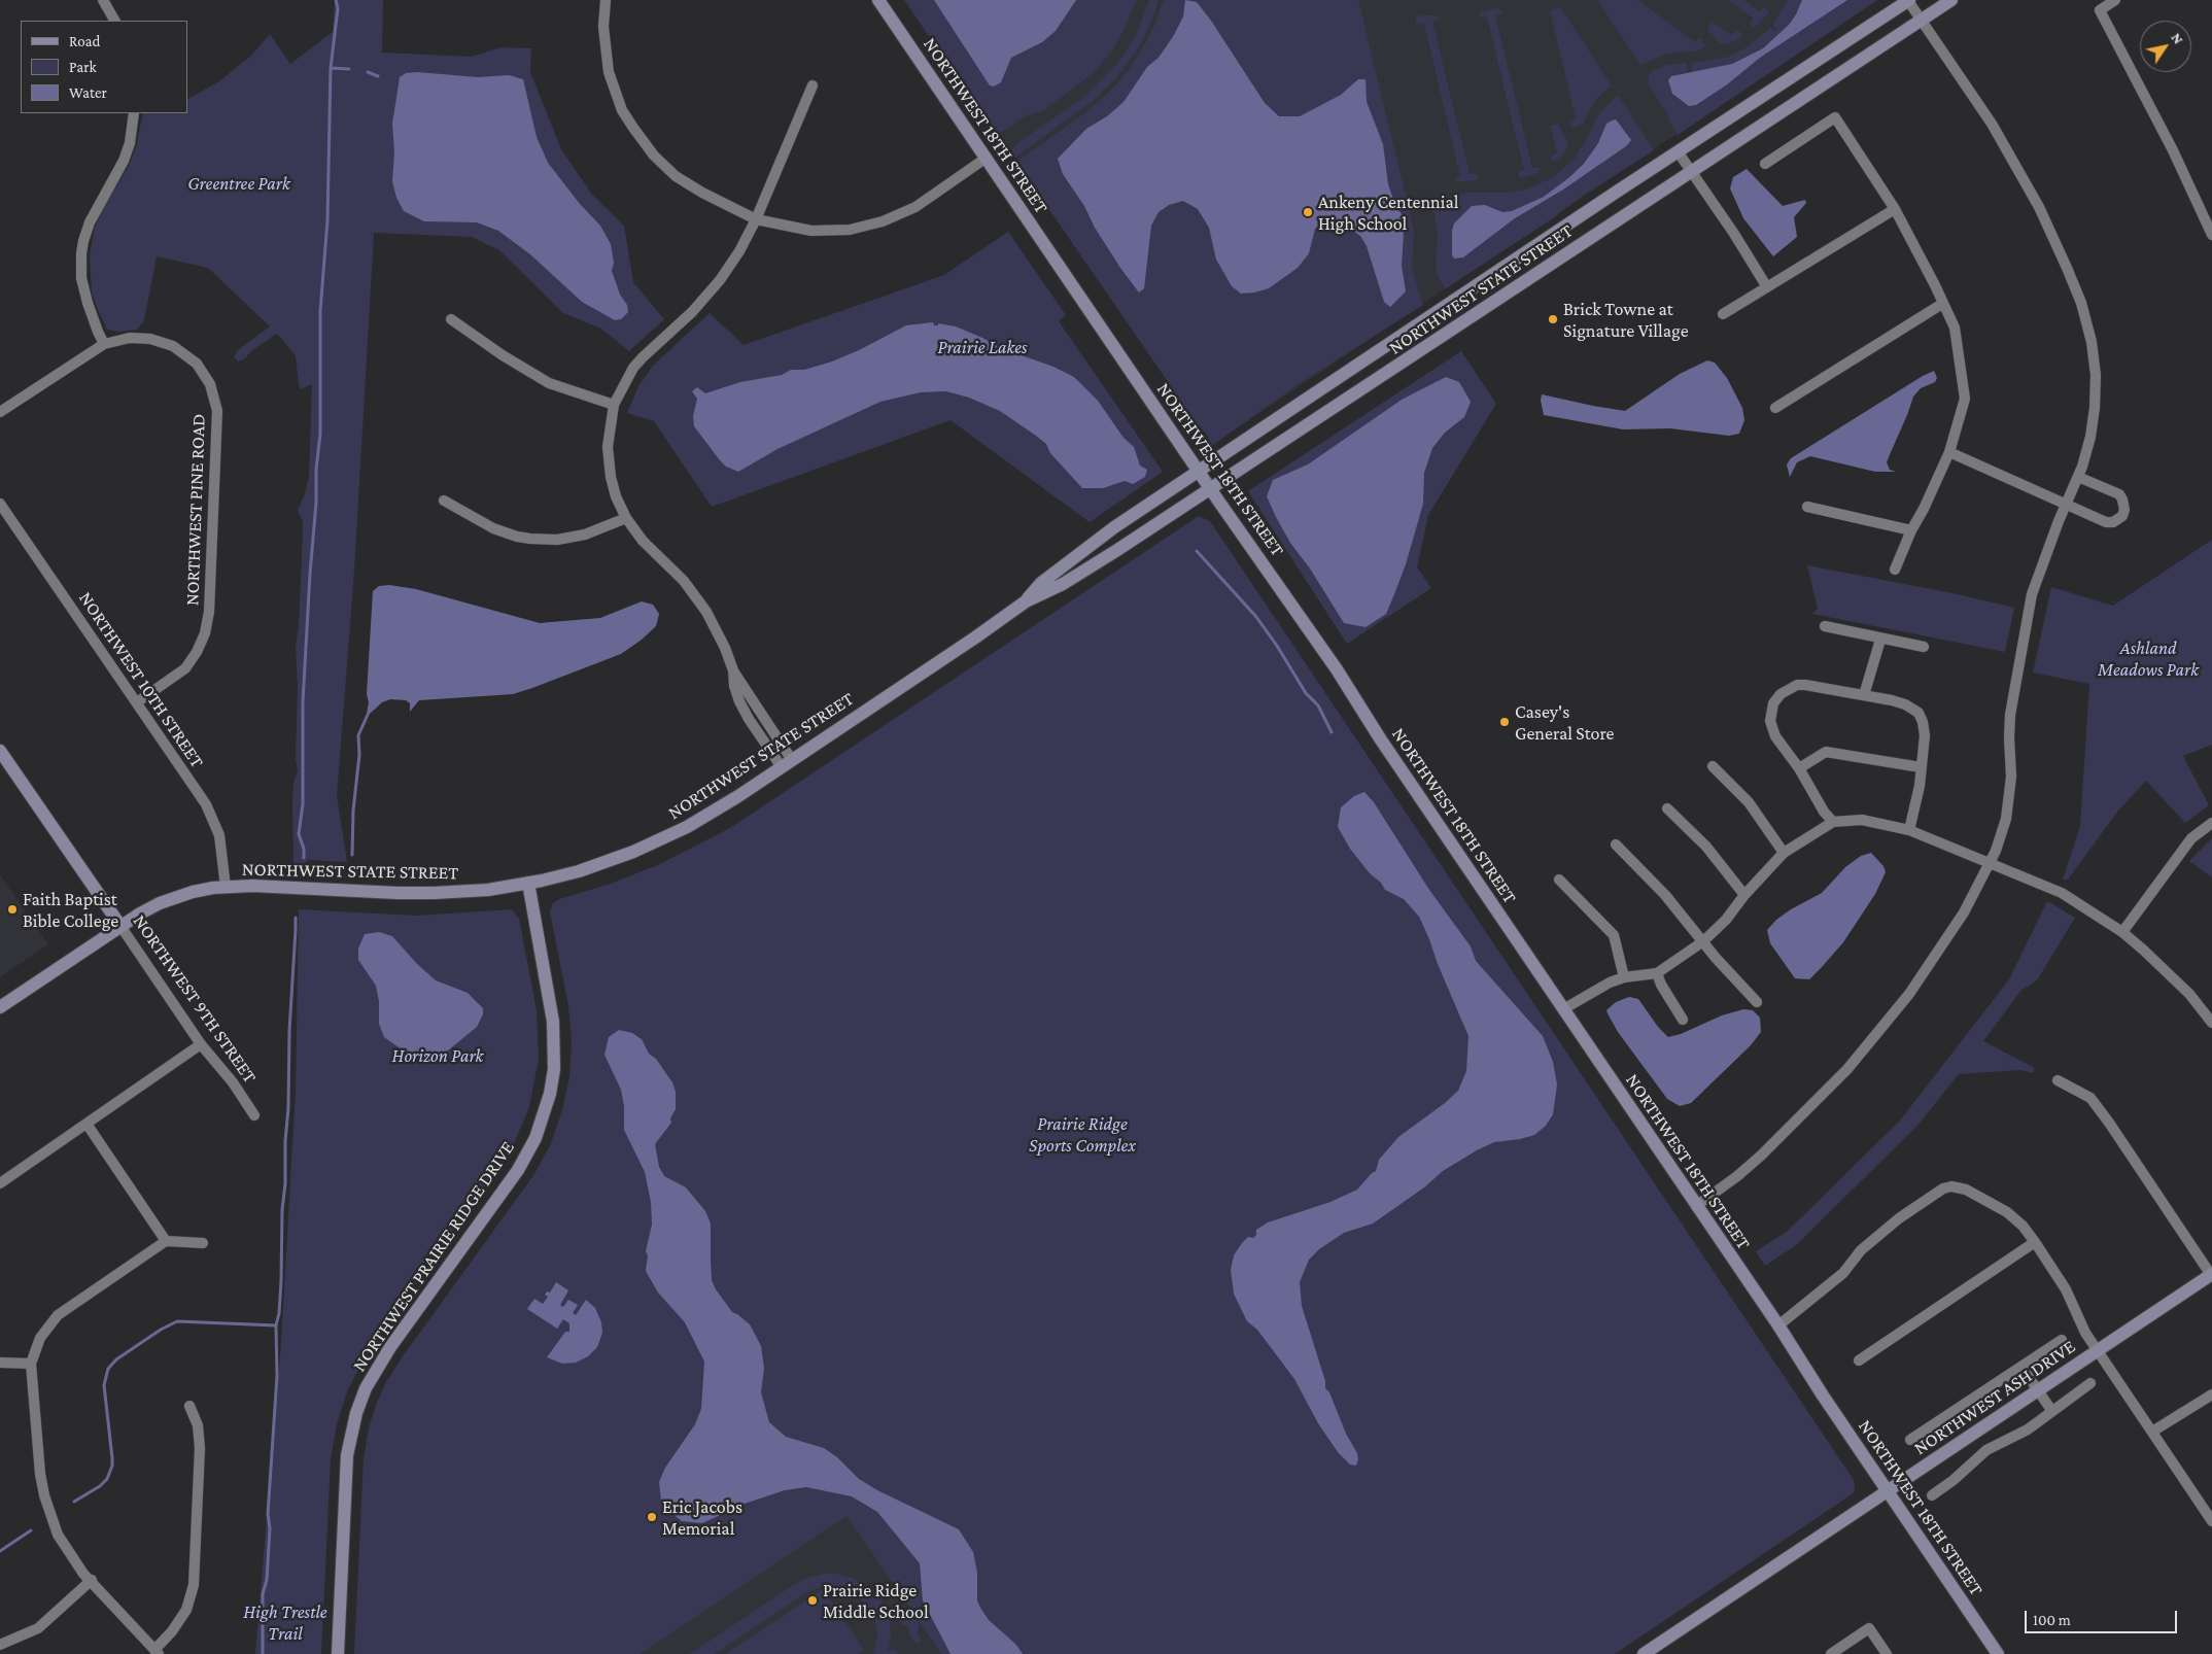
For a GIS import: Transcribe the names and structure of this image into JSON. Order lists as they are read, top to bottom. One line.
{"streets":{"main road":["NORTHWEST 18TH STREET","NORTHWEST STATE STREET","NORTHWEST 9TH STREET","NORTHWEST PRAIRIE RIDGE DRIVE","NORTHWEST ASH DRIVE"],"street":["NORTHWEST PINE ROAD","NORTHWEST 10TH STREET"]},"crossings":[["NORTHWEST 18TH STREET","NORTHWEST STATE STREET"],["NORTHWEST 18TH STREET","NORTHWEST ASH DRIVE"],["NORTHWEST STATE STREET","NORTHWEST 10TH STREET"],["NORTHWEST STATE STREET","NORTHWEST 9TH STREET"],["NORTHWEST STATE STREET","NORTHWEST PRAIRIE RIDGE DRIVE"],["NORTHWEST PINE ROAD","NORTHWEST 10TH STREET"]],"parks":["Greentree Park","Prairie Lakes","Ashland Meadows Park","Horizon Park","Prairie Ridge Sports Complex","High Trestle Trail"],"places":["Ankeny Centennial High School","Brick Towne at Signature Village","Casey's General Store","Faith Baptist Bible College","Eric Jacobs Memorial","Prairie Ridge Middle School"],"legend":["Road","Park","Water"],"scale_bar":"100 m","north":"top right"}
